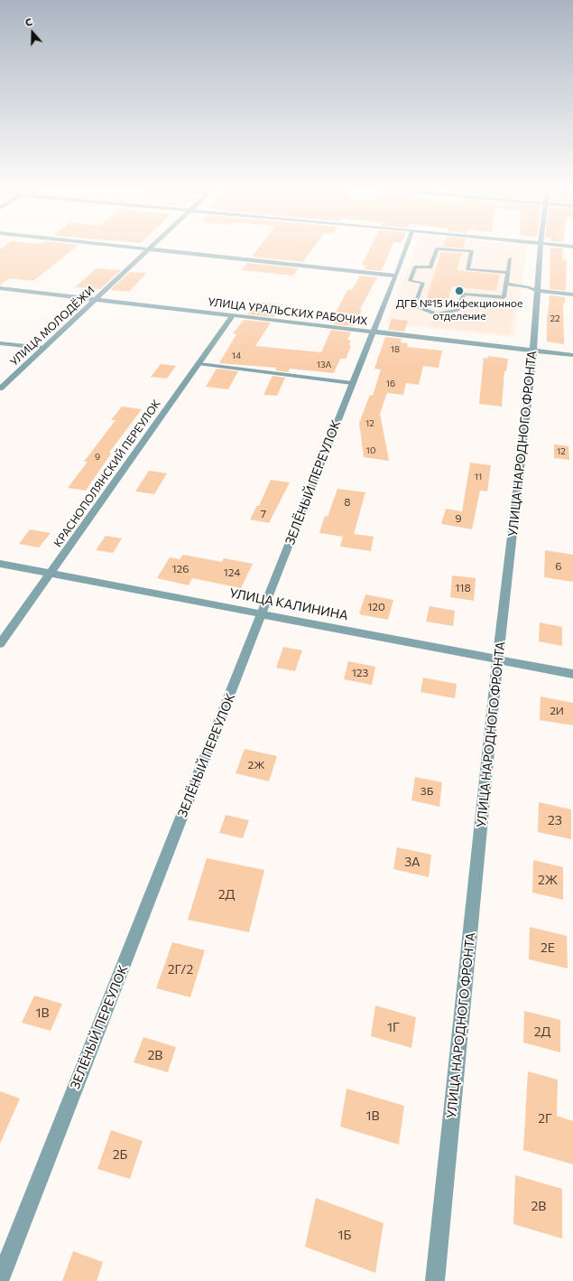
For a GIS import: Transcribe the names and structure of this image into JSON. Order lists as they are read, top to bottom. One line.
{"streets":{"street":["УЛИЦА УРАЛЬСКИХ РАБОЧИХ","УЛИЦА МОЛОДЁЖИ","УЛИЦА НАРОДНОГО ФРОНТА","КРАСНОПОЛЯНСКИЙ ПЕРЕУЛОК","ЗЕЛЁНЫЙ ПЕРЕУЛОК","УЛИЦА КАЛИНИНА"]},"crossings":[["УЛИЦА УРАЛЬСКИХ РАБОЧИХ","УЛИЦА МОЛОДЁЖИ"],["УЛИЦА УРАЛЬСКИХ РАБОЧИХ","УЛИЦА НАРОДНОГО ФРОНТА"],["УЛИЦА УРАЛЬСКИХ РАБОЧИХ","КРАСНОПОЛЯНСКИЙ ПЕРЕУЛОК"],["УЛИЦА УРАЛЬСКИХ РАБОЧИХ","ЗЕЛЁНЫЙ ПЕРЕУЛОК"],["УЛИЦА НАРОДНОГО ФРОНТА","УЛИЦА КАЛИНИНА"],["КРАСНОПОЛЯНСКИЙ ПЕРЕУЛОК","УЛИЦА КАЛИНИНА"],["ЗЕЛЁНЫЙ ПЕРЕУЛОК","УЛИЦА КАЛИНИНА"]],"places":["ДГБ №15 Инфекционное отделение"],"house_numbers":["22","18","14","13А","16","12","10","12","9","11","8","7","9","6","126","124","118","120","123","2И","2Ж","3Б","2З","3А","2Ж","2Д","2Е","2Г/2","1В","1Г","2Д","2В","1В","2Г","2Б","2В","1Б"],"north":"top"}
